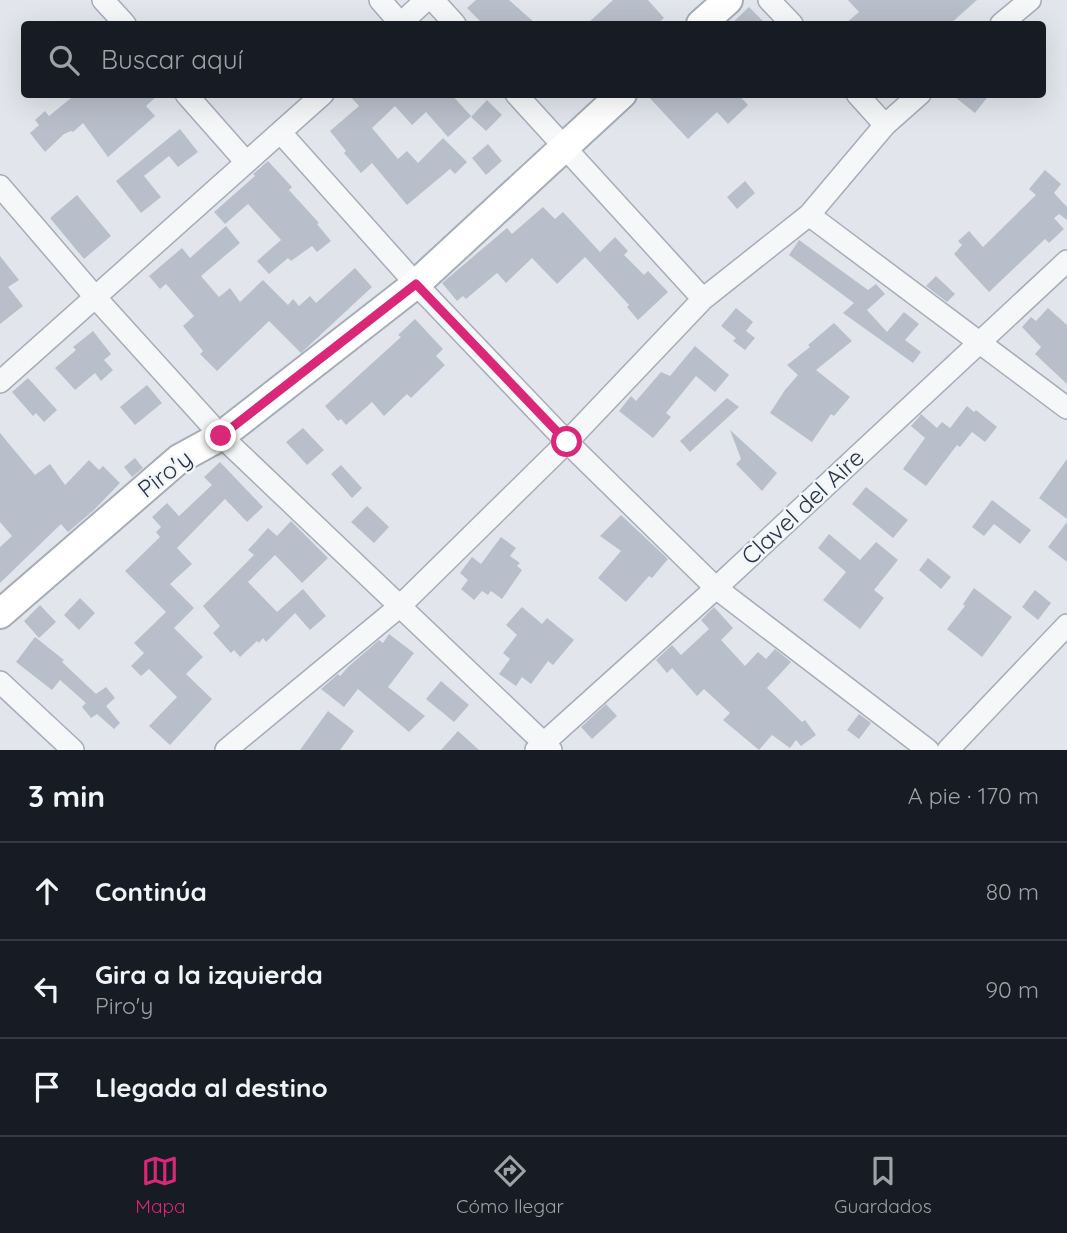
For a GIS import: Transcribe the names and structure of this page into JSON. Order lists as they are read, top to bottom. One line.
{"streets":{"main road":["Piro'y"],"street":["Clavel del Aire"]},"page":{"search":"Buscar aquí","heading":["3 min","A pie · 170 m"],"list":[["Continúa","80 m"],["Gira a la izquierda","Piro'y","90 m"],"Llegada al destino"],"nav":["Mapa","Cómo llegar","Guardados"]}}
